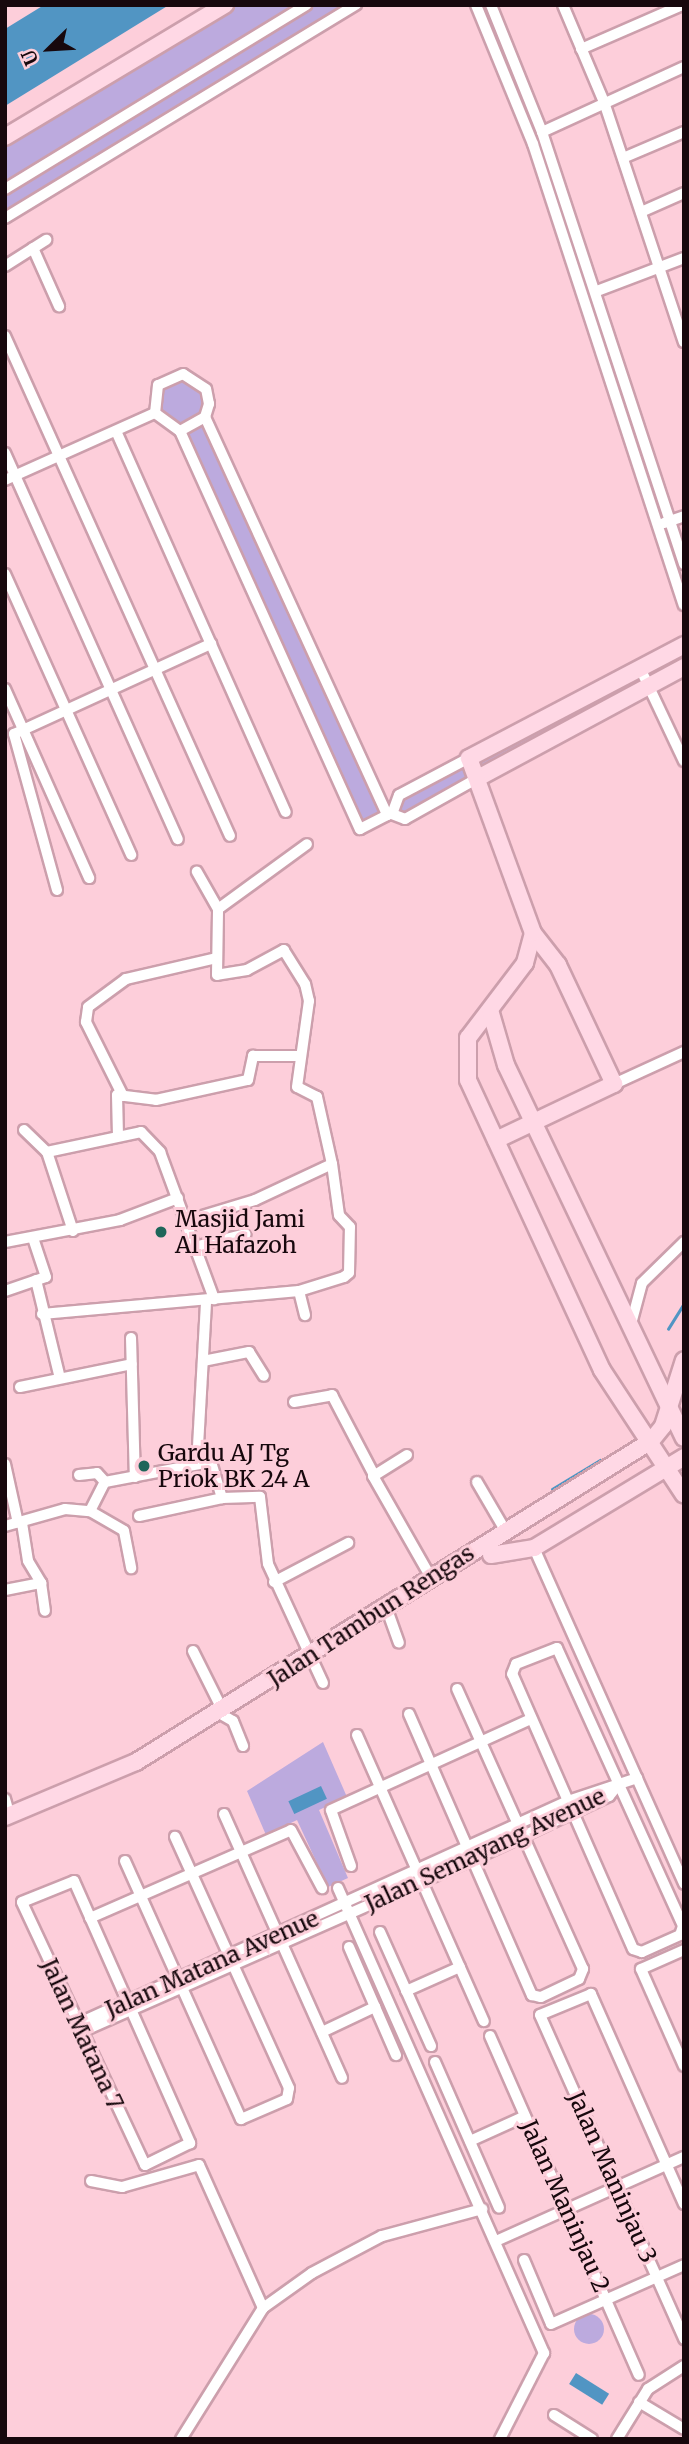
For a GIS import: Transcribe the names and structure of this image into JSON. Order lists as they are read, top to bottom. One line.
{"streets":{"street":["Jalan Tambun Rengas","Jalan Semayang Avenue","Jalan Matana Avenue","Jalan Matana 7","Jalan Maninjau 3","Jalan Maninjau 2"]},"crossings":[["Jalan Semayang Avenue","Jalan Matana Avenue"],["Jalan Matana Avenue","Jalan Matana 7"]],"places":["Masjid Jami Al Hafazoh","Gardu AJ Tg Priok BK 24 A"],"north":"bottom left"}
